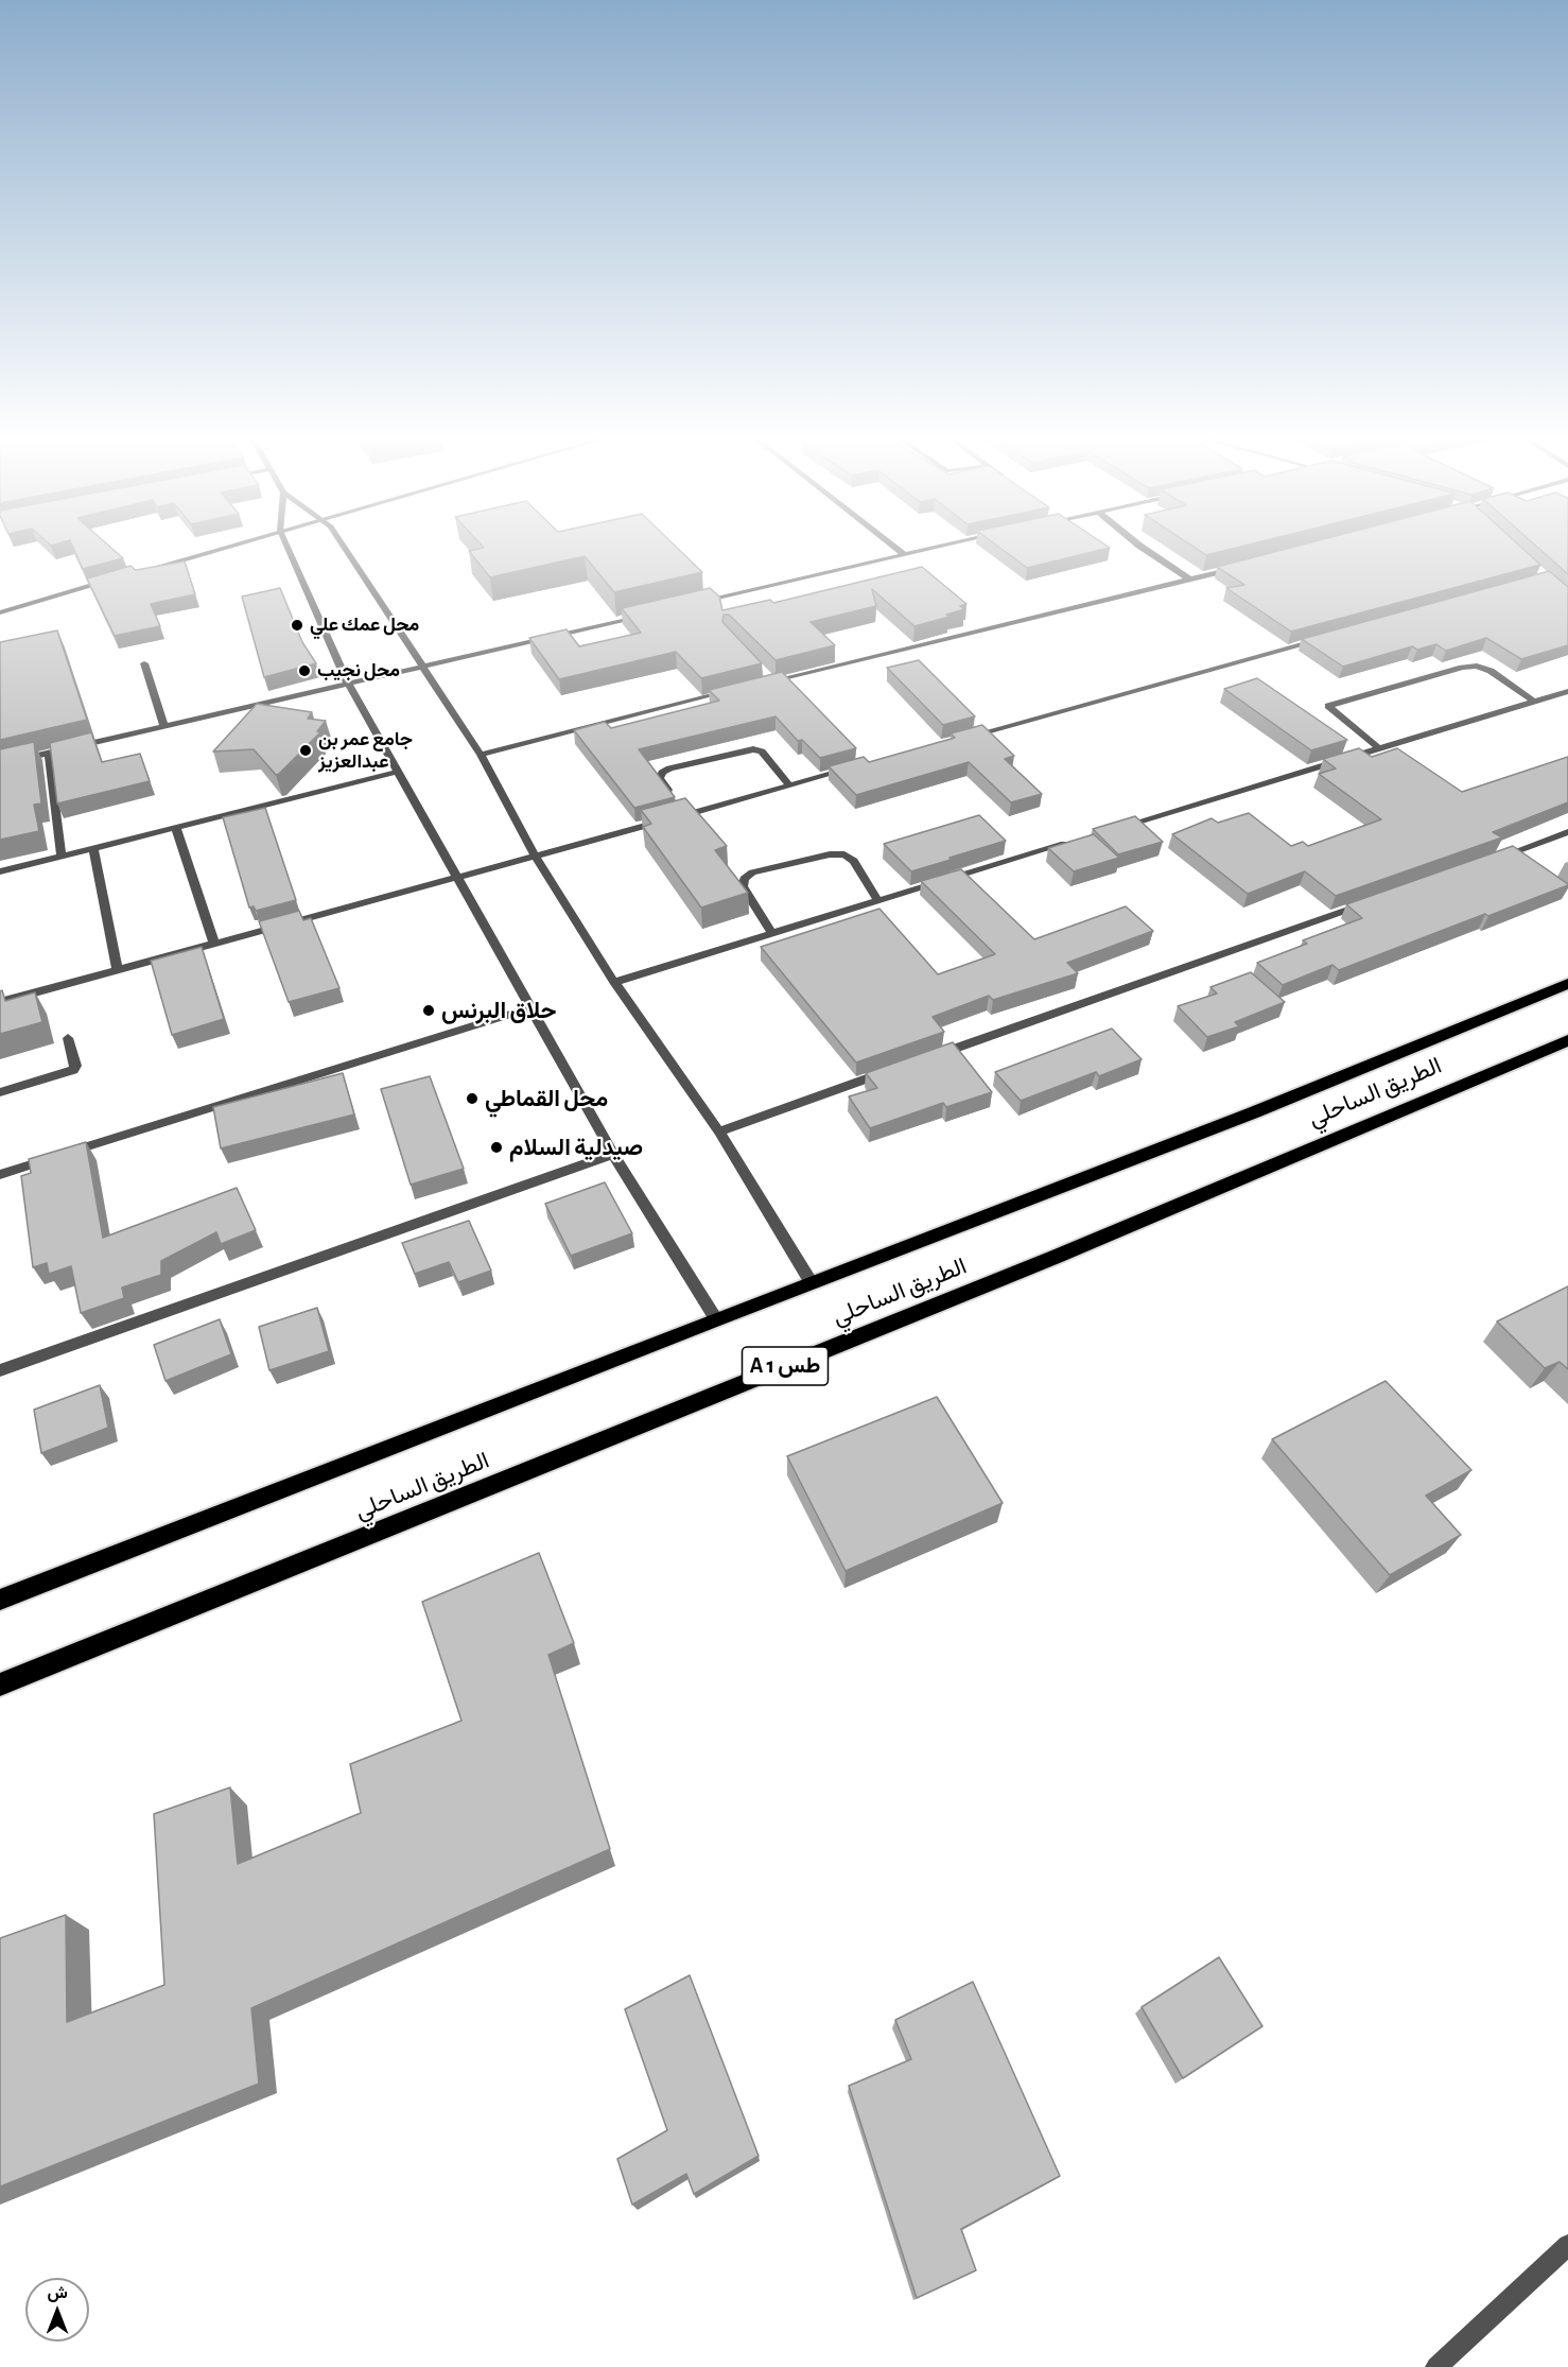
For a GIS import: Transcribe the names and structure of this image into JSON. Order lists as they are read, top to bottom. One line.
{"streets":{"highway":["الطريق الساحلي","A 1 طس"]},"places":["محل عمك علي","محل نجيب","جامع عمر بن عبدالعزيز","حلاق البرنس","محل القماطي","صيدلية السلام"],"north":"top"}
